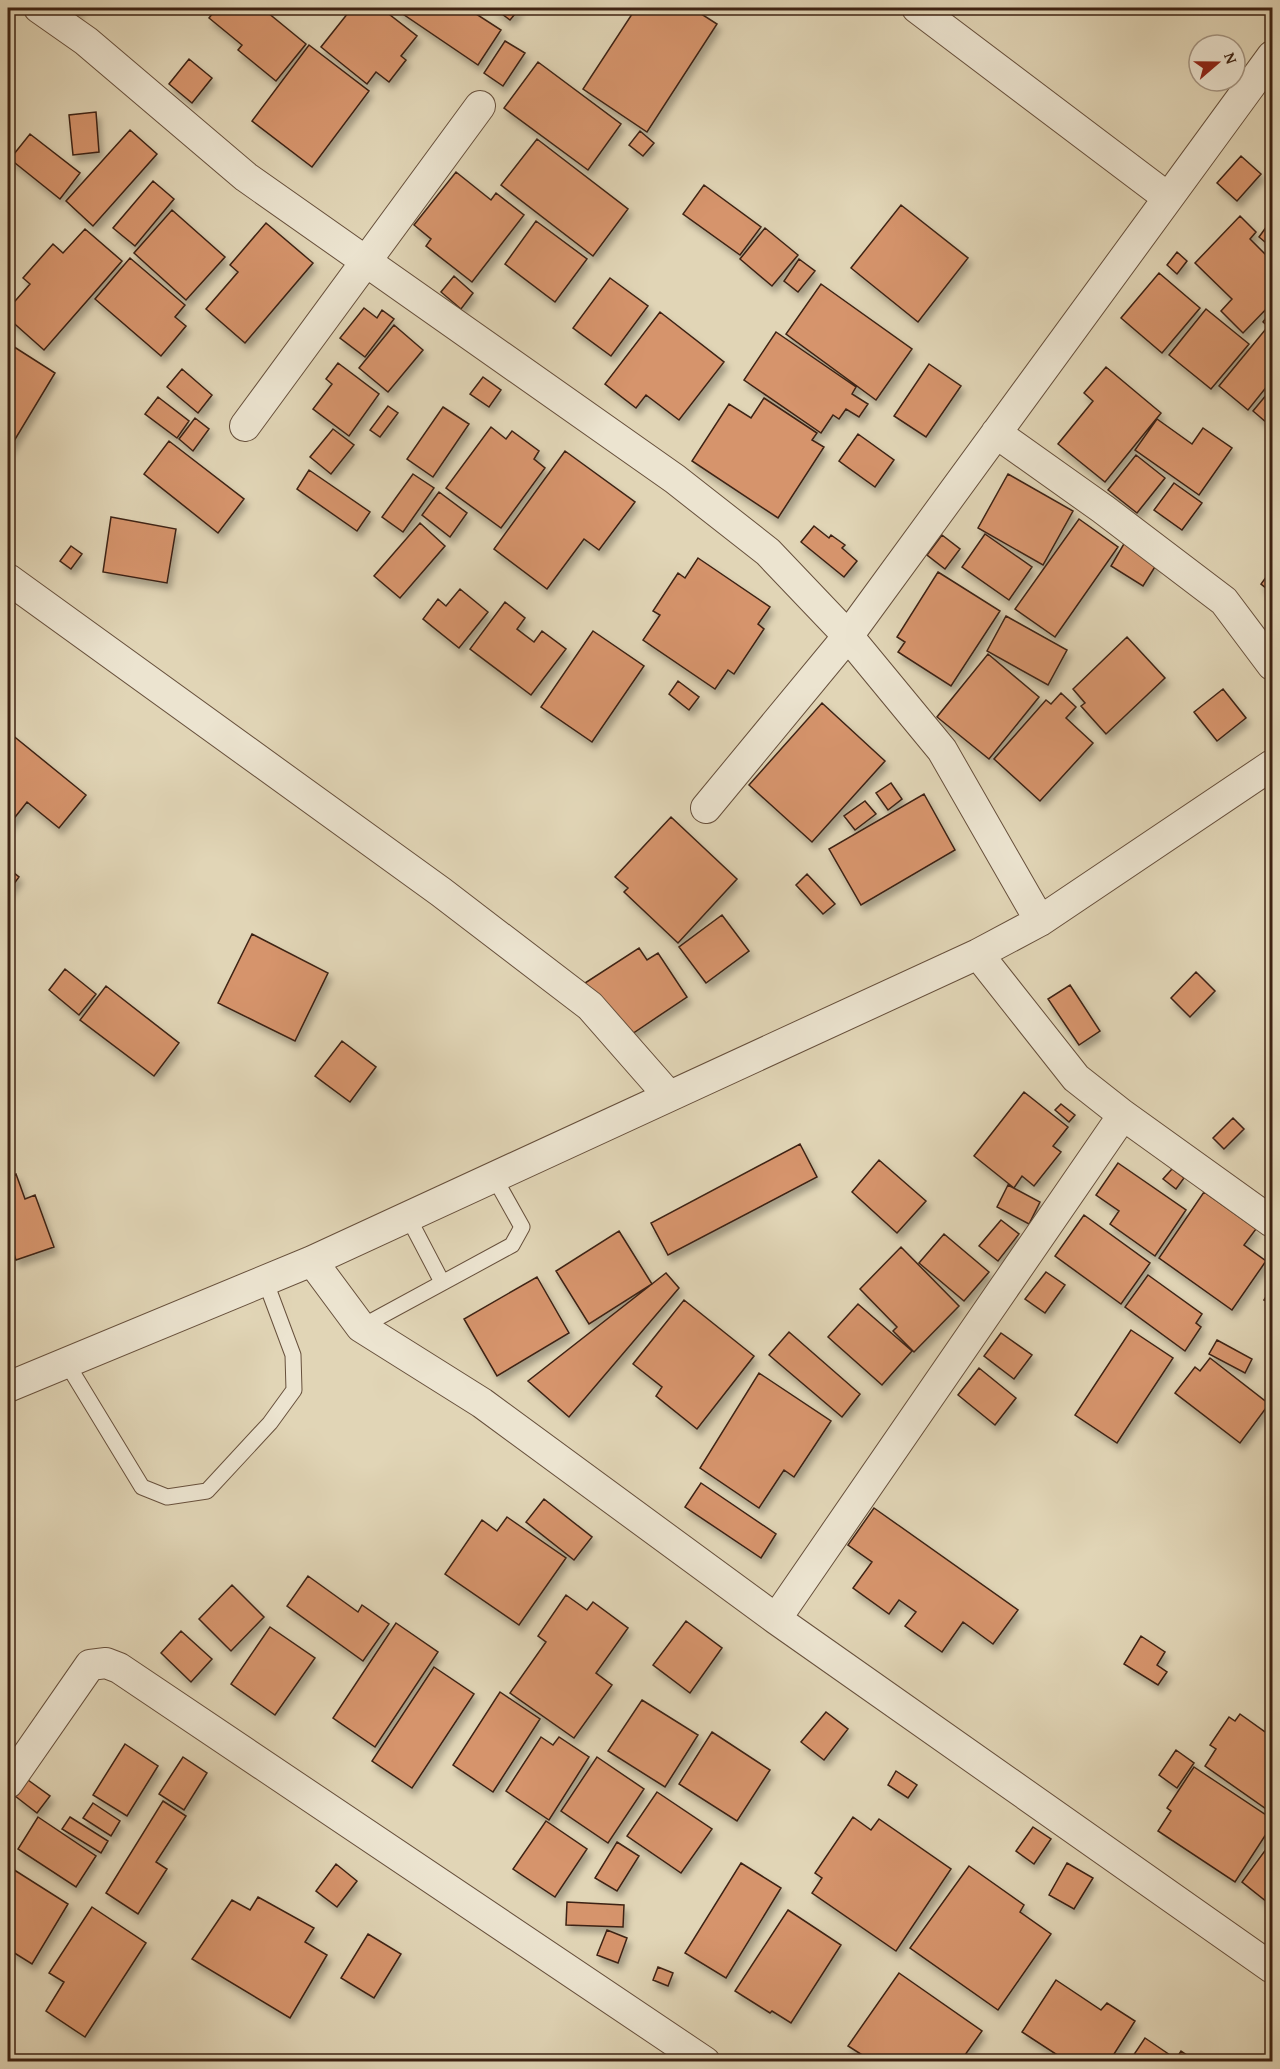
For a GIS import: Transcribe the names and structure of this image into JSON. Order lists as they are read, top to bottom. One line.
{"north":"right"}
